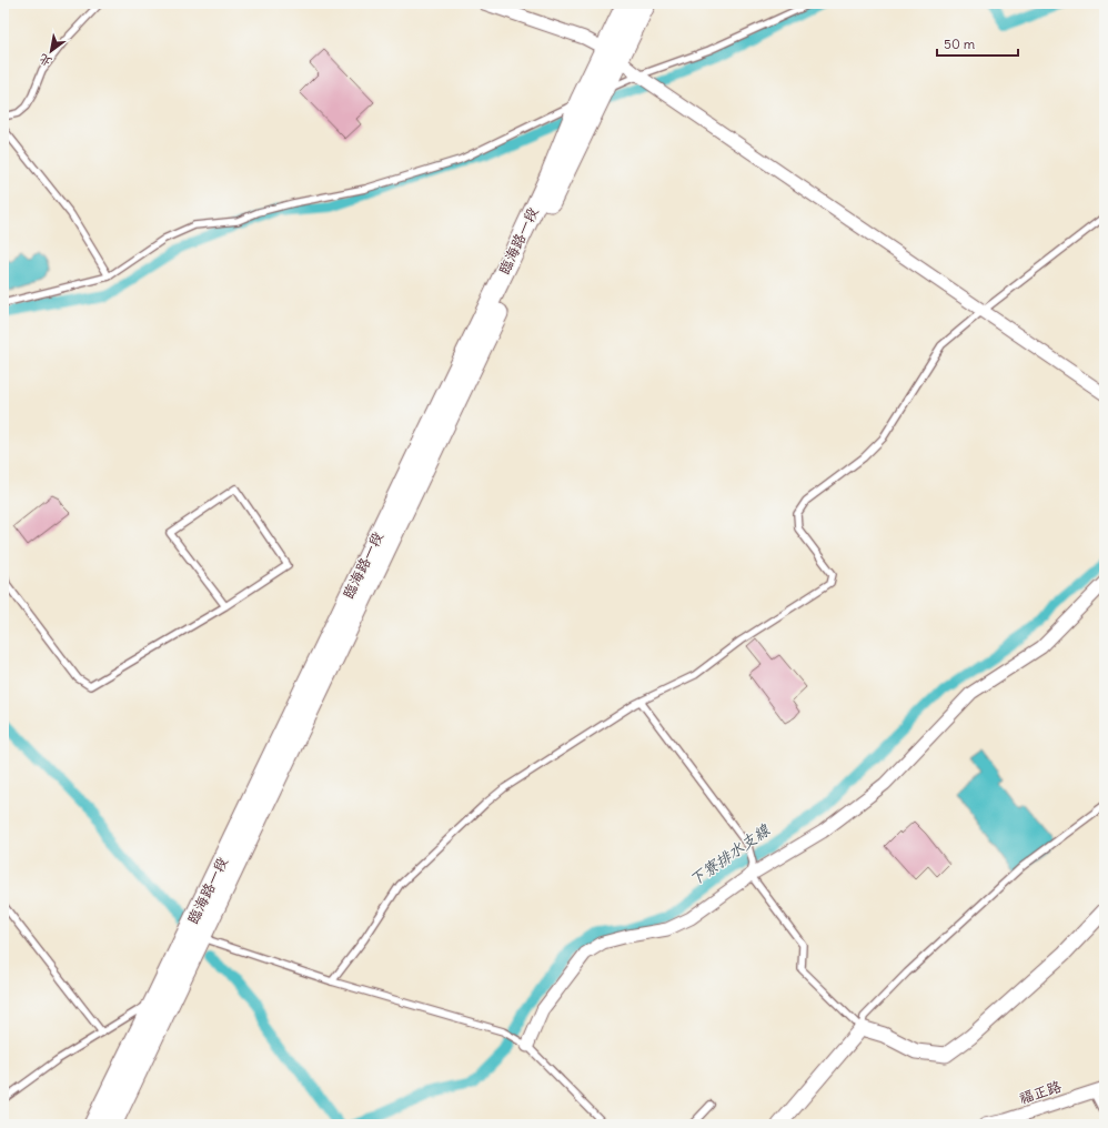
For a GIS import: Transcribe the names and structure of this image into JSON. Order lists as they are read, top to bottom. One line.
{"streets":{"main road":["臨海路一段"],"street":["福正路"]},"water":["下寮排水支線"],"scale_bar":"50 m","north":"bottom left"}
